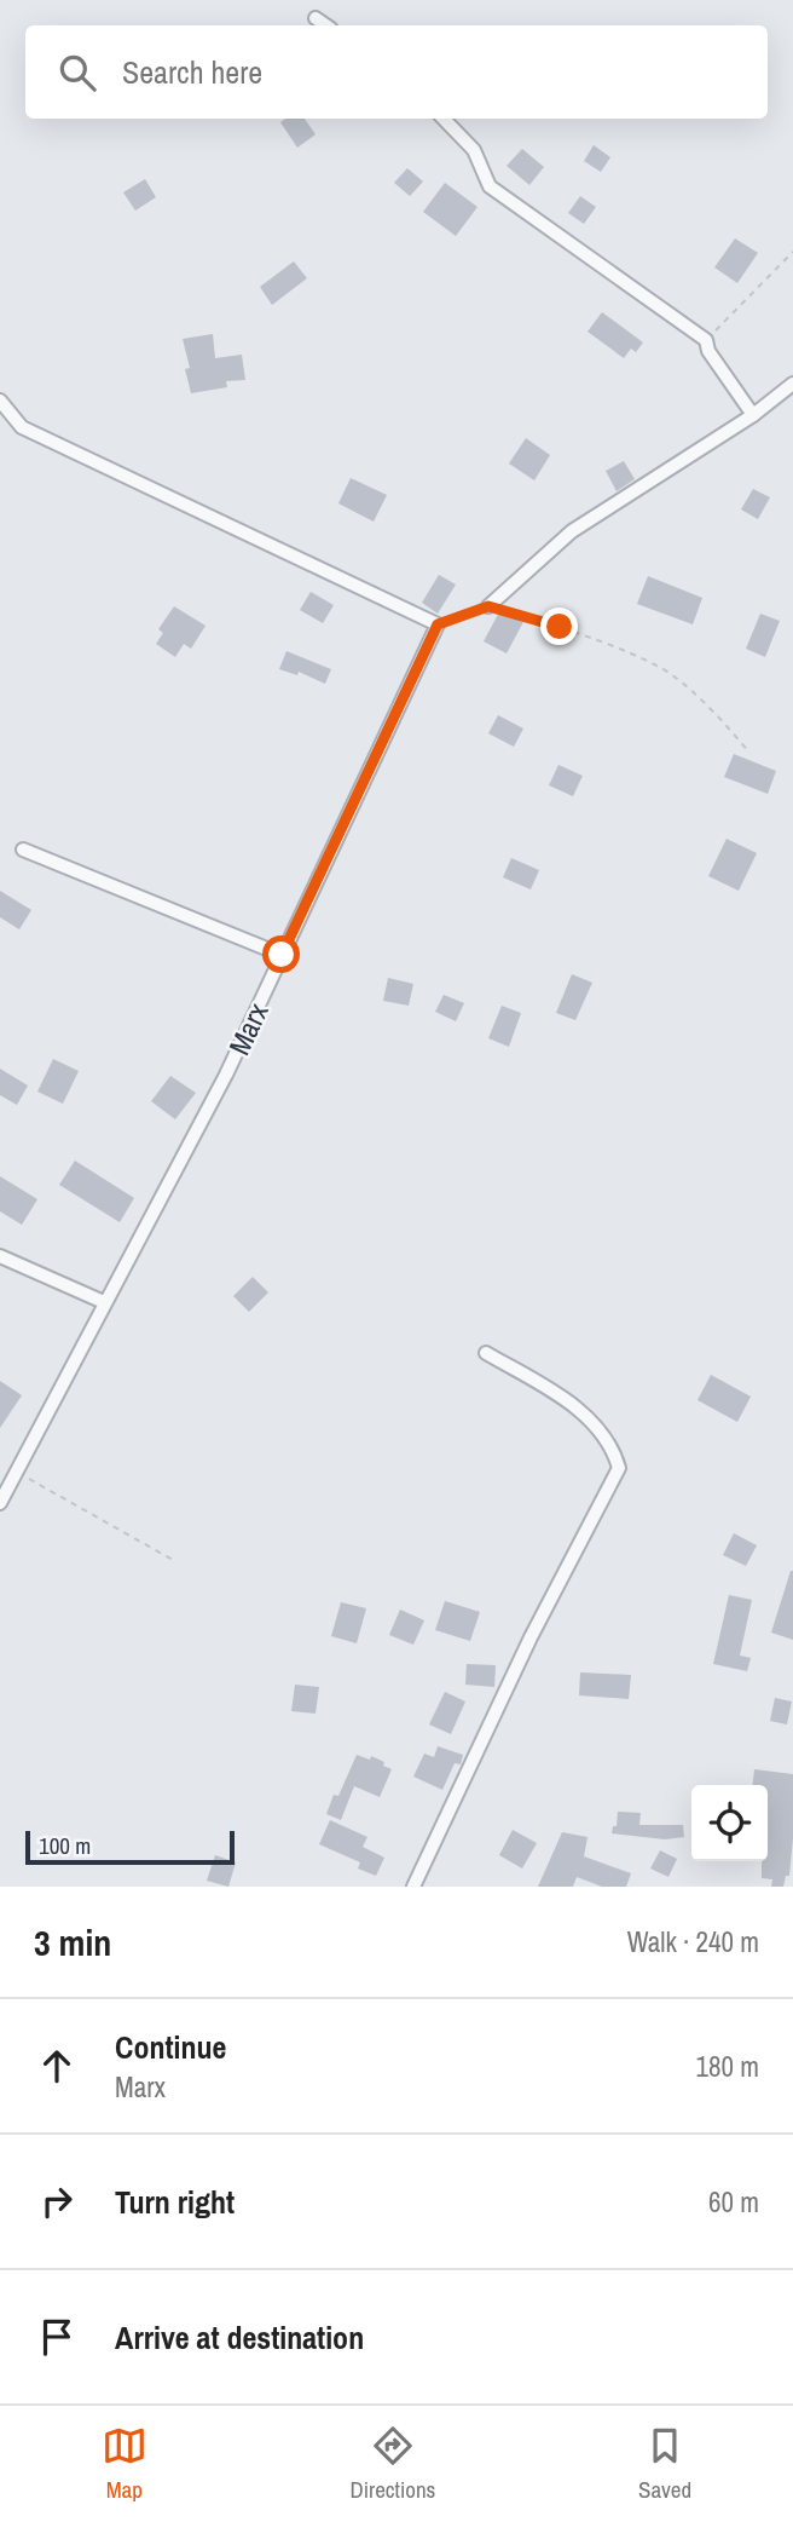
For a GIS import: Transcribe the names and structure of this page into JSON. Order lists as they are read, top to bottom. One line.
{"streets":{"street":["Marx"]},"scale_bar":"100 m","page":{"search":"Search here","scale":"100 m","heading":["3 min","Walk · 240 m"],"list":[["Continue","Marx","180 m"],["Turn right","60 m"],"Arrive at destination"],"nav":["Map","Directions","Saved"]}}
